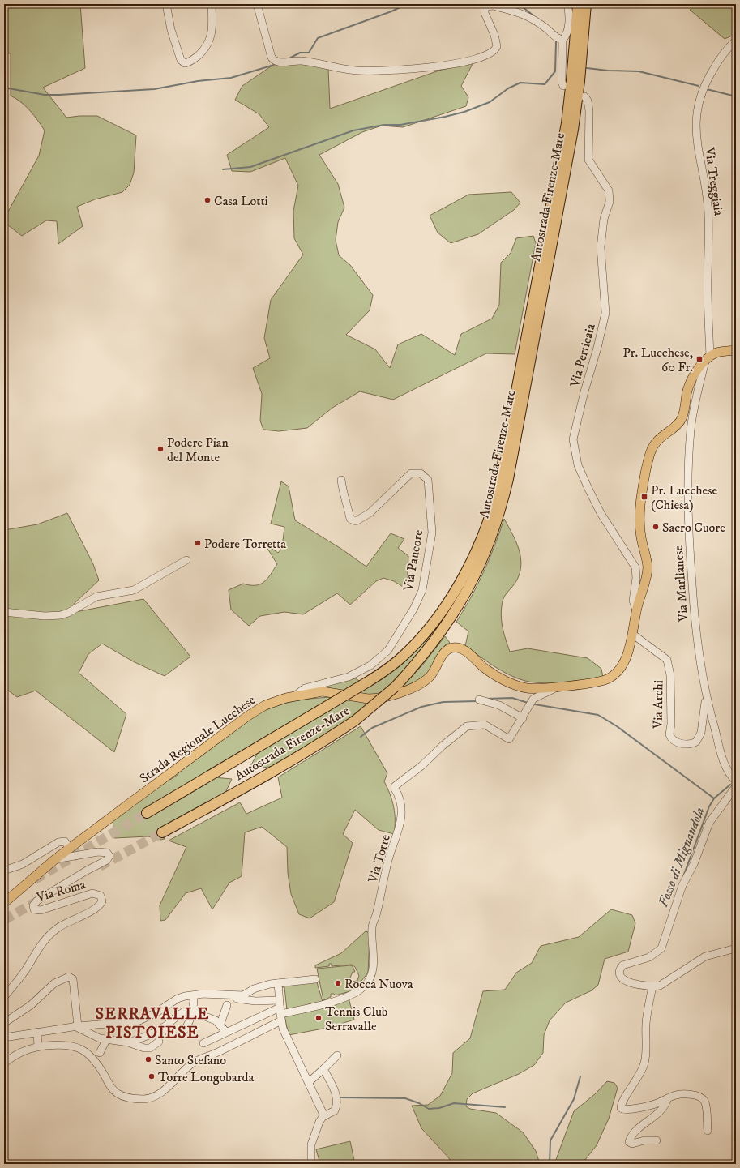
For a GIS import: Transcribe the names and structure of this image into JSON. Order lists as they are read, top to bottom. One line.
{"streets":{"highway":["Autostrada Firenze-Mare"],"main road":["Strada Regionale Lucchese"],"street":["Via Treggiaia","Via Perticaia","Via Pancore","Via Marlianese","Via Archi","Via Torre","Via Roma"]},"crossings":[["Via Treggiaia","Via Marlianese"],["Via Treggiaia","Strada Regionale Lucchese"],["Via Perticaia","Strada Regionale Lucchese"],["Via Pancore","Strada Regionale Lucchese"],["Via Marlianese","Via Archi"],["Via Marlianese","Strada Regionale Lucchese"],["Via Archi","Strada Regionale Lucchese"],["Strada Regionale Lucchese","Via Roma"]],"districts":["SERRAVALLE PISTOIESE"],"water":["Fosso di Mignandola"],"places":{"other":["Casa Lotti","Podere Pian del Monte","Sacro Cuore","Podere Torretta","Rocca Nuova","Tennis Club Serravalle","Santo Stefano","Torre Longobarda"],"transit":["Pr. Lucchese, 60 Fr.","Pr. Lucchese (Chiesa)"]}}
